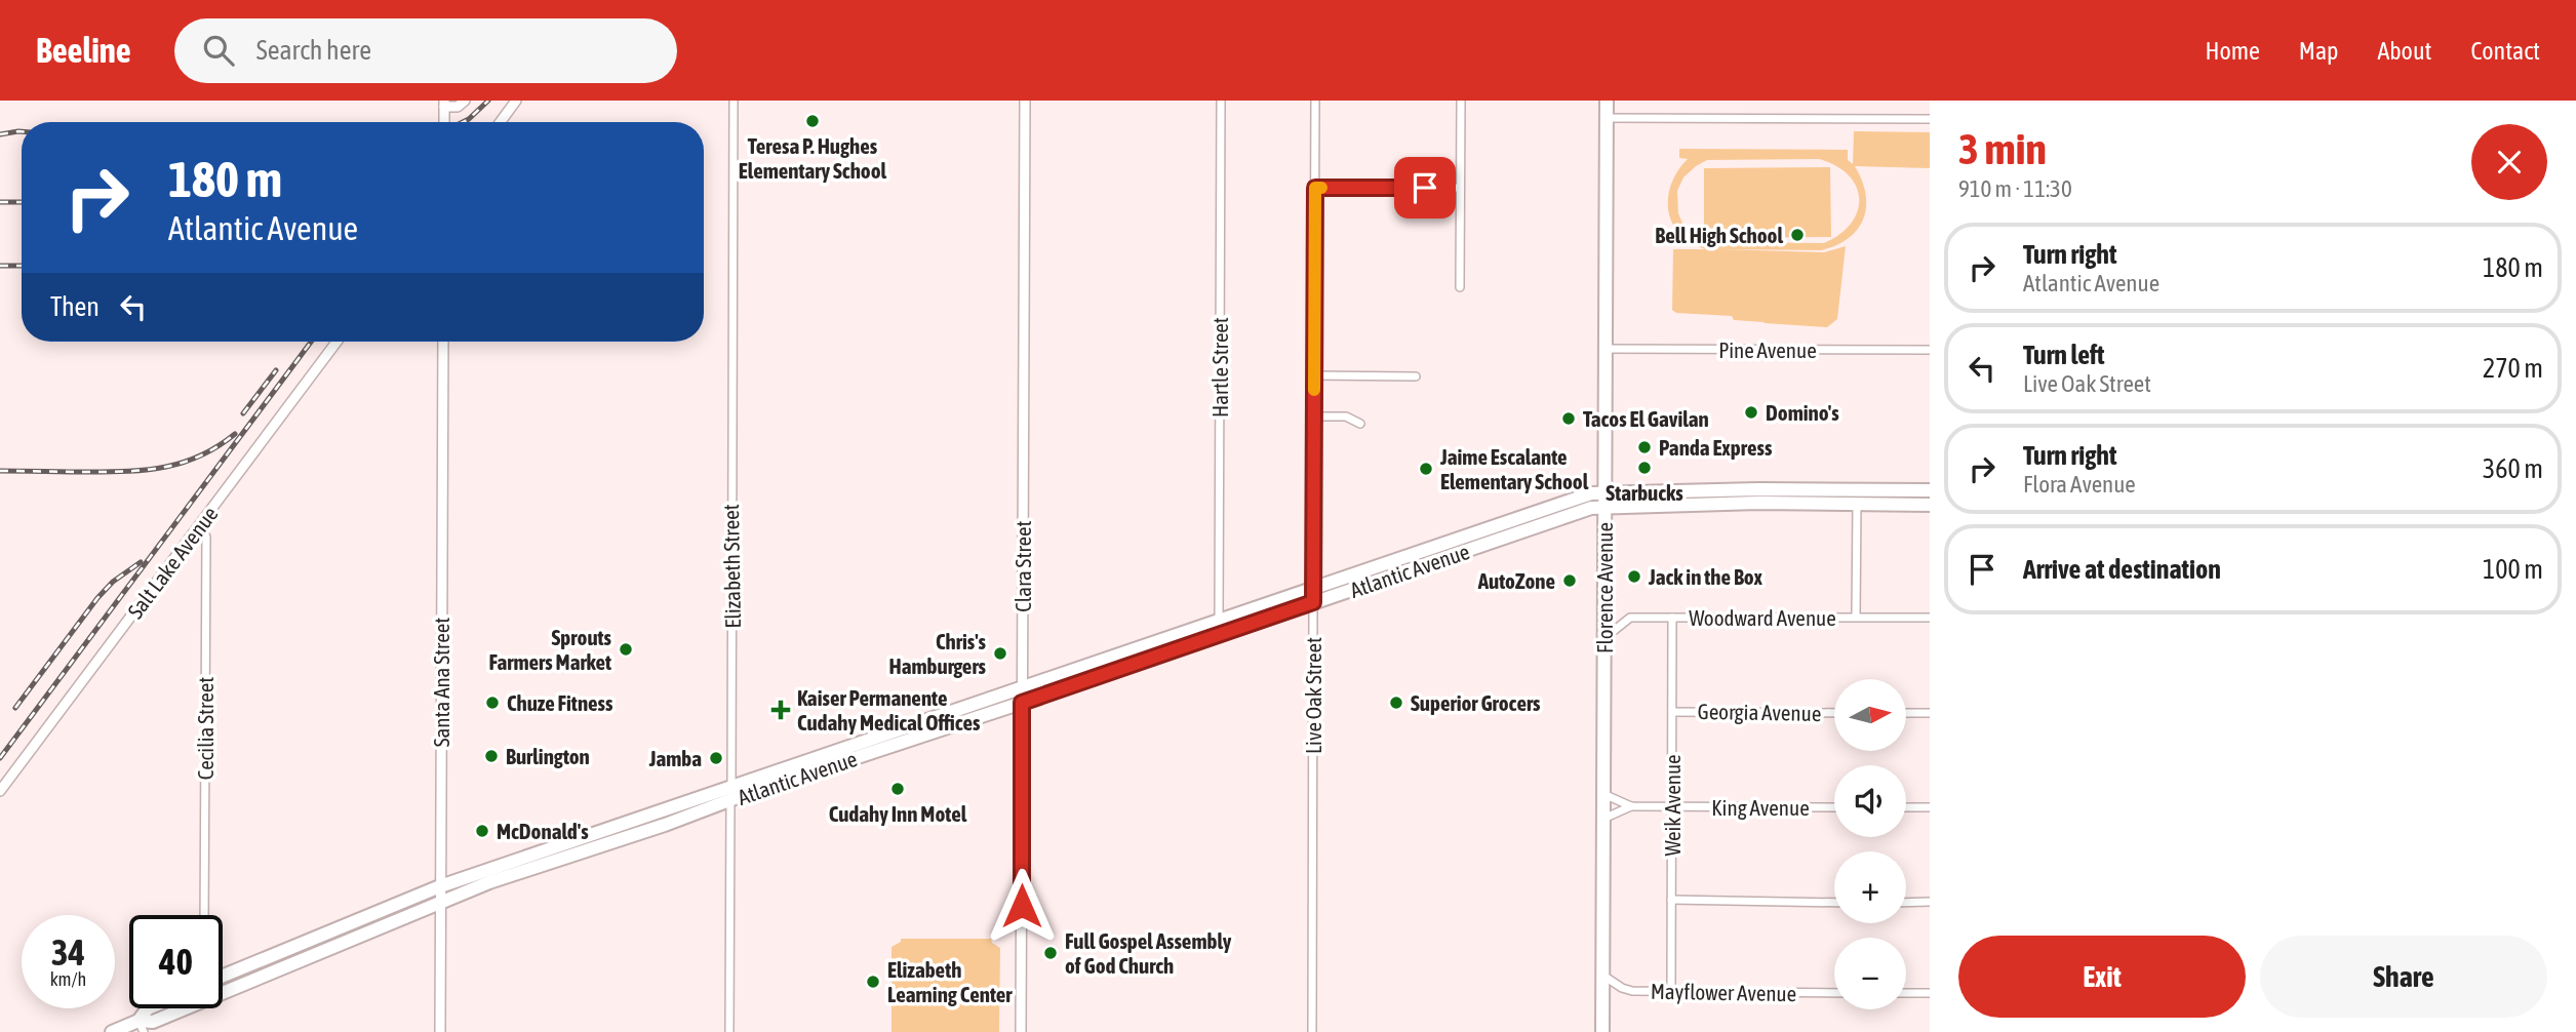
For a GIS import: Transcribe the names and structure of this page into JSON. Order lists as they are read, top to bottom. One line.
{"streets":{"main road":["Atlantic Avenue","Florence Avenue"],"street":["Pine Avenue","Hartle Street","Salt Lake Avenue","Elizabeth Street","Clara Street","Woodward Avenue","Santa Ana Street","Live Oak Street","Georgia Avenue","Cecilia Street","Weik Avenue","King Avenue","Mayflower Avenue"]},"crossings":[["Pine Avenue","Florence Avenue"],["Hartle Street","Atlantic Avenue"],["Salt Lake Avenue","Cecilia Street"],["Elizabeth Street","Atlantic Avenue"],["Clara Street","Atlantic Avenue"],["Atlantic Avenue","Florence Avenue"],["Atlantic Avenue","Santa Ana Street"],["Atlantic Avenue","Live Oak Street"],["Florence Avenue","Woodward Avenue"],["Florence Avenue","King Avenue"],["Florence Avenue","Mayflower Avenue"],["Woodward Avenue","Weik Avenue"],["Georgia Avenue","Weik Avenue"],["Weik Avenue","King Avenue"],["Weik Avenue","Mayflower Avenue"]],"places":{"other":["Teresa P. Hughes Elementary School","Bell High School","Domino's","Tacos El Gavilan","Panda Express","Starbucks","Jaime Escalante Elementary School","Jack in the Box","AutoZone","Sprouts Farmers Market","Chris's Hamburgers","Chuze Fitness","Superior Grocers","Burlington","Jamba","Cudahy Inn Motel","McDonald's","Full Gospel Assembly of God Church","Elizabeth Learning Center"],"health":["Kaiser Permanente Cudahy Medical Offices"]},"north":"right","page":{"header":"Beeline","search":"Search here","nav":["Home","Map","About","Contact"],"heading":["3 min","910 m · 11:30"],"turn":["180 m","Atlantic Avenue"],"list":[{"name":"Turn right","note":"Atlantic Avenue","value":"180 m"},{"name":"Turn left","note":"Live Oak Street","value":"270 m"},{"name":"Turn right","note":"Flora Avenue","value":"360 m"},{"name":"Arrive at destination","value":"100 m"}],"then":"Then","map_buttons":["+","−"],"speed":"34 km/h","limit":"40","buttons":["Exit","Share"]}}
